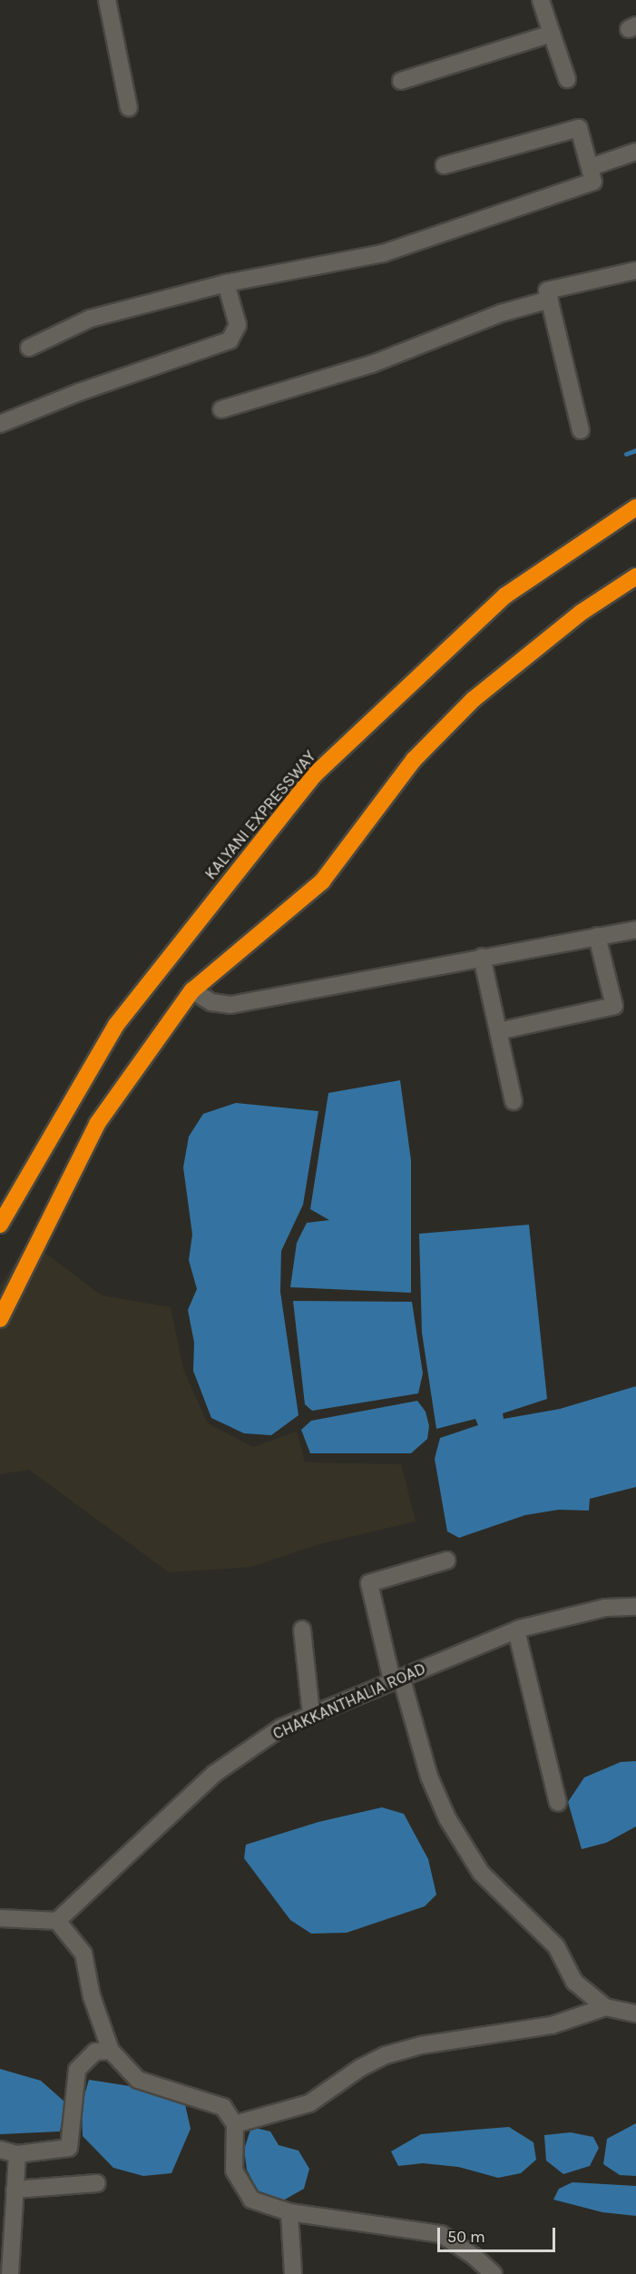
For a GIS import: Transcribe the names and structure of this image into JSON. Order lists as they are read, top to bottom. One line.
{"streets":{"highway":["KALYANI EXPRESSWAY"],"street":["CHAKKANTHALIA ROAD"]},"scale_bar":"50 m"}
